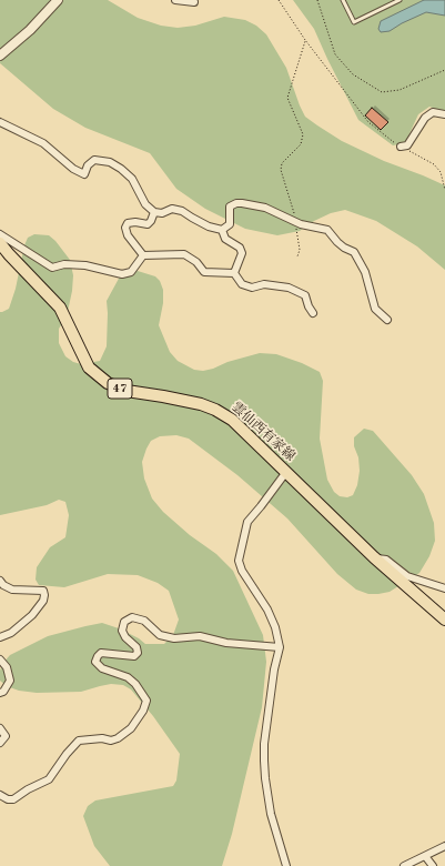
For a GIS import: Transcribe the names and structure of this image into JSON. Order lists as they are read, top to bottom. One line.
{"streets":{"main road":["47","雲仙西有家線"]}}
